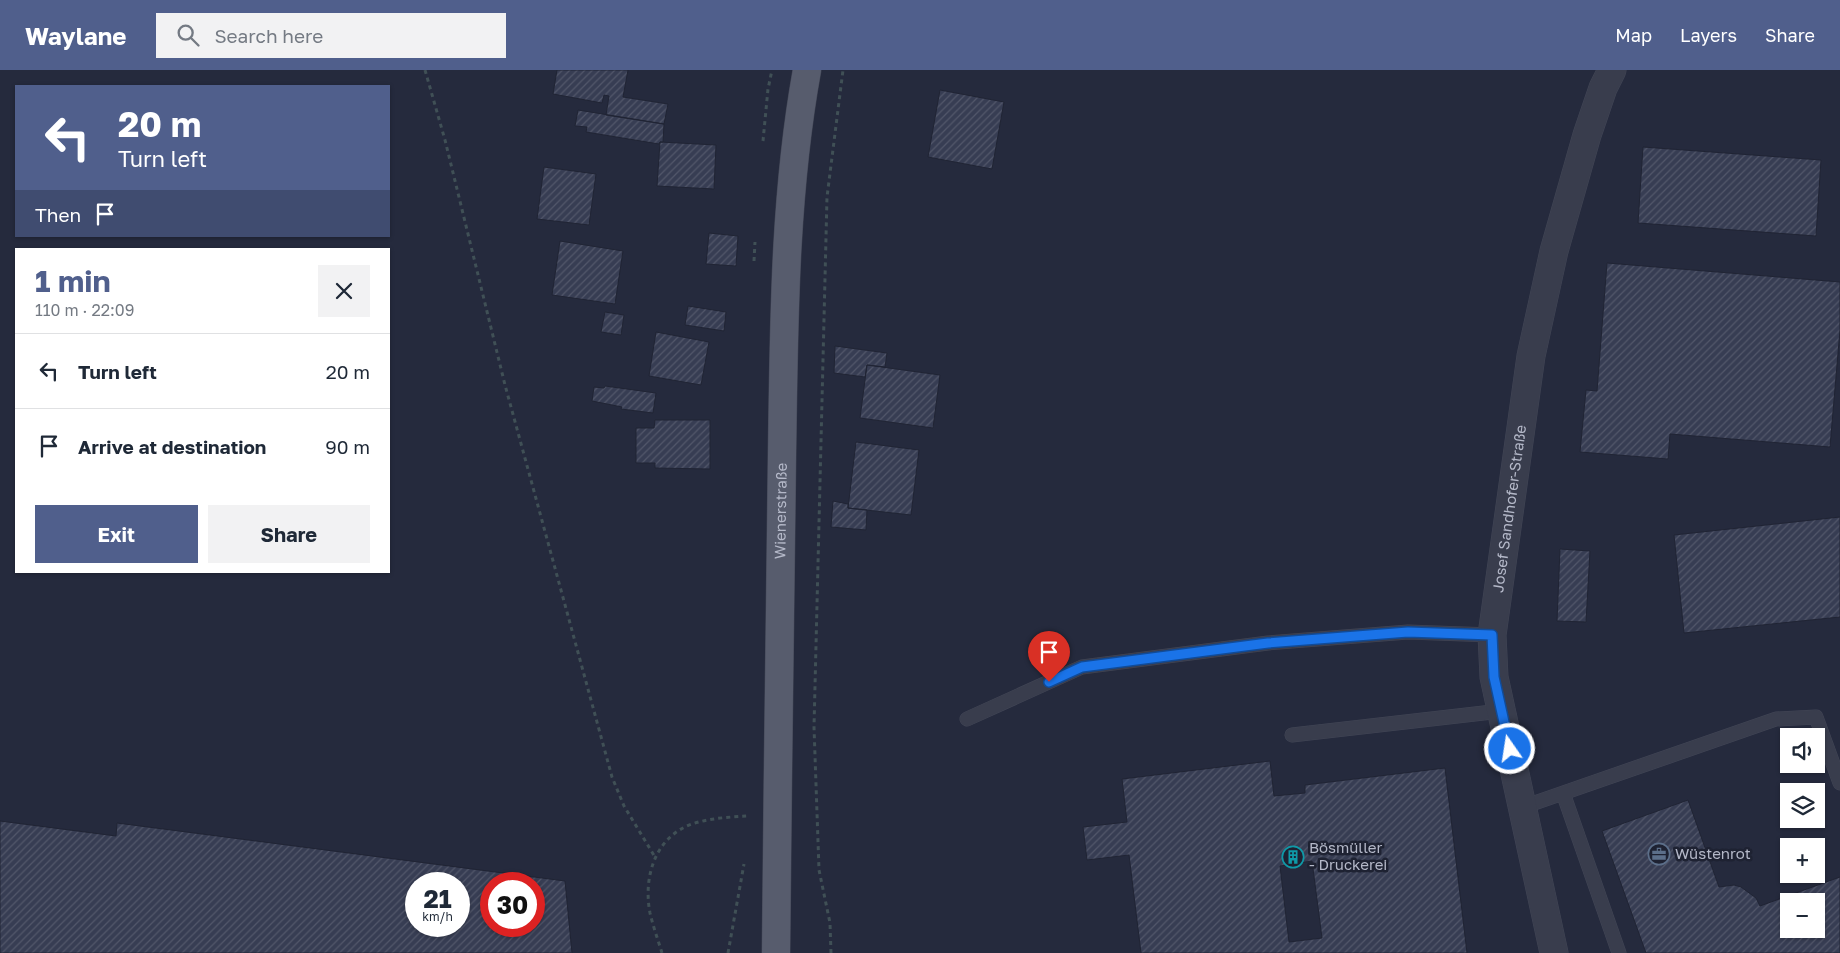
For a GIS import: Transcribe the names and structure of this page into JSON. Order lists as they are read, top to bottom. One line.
{"streets":{"main road":["Wienerstraße"],"street":["Josef Sandhofer-Straße"]},"places":{"office":["Wüstenrot"],"building":["Bösmüller - Druckerei"]},"page":{"header":"Waylane","search":"Search here","nav":["Map","Layers","Share"],"turn":["20 m","Turn left"],"then":"Then","heading":["1 min","110 m · 22:09"],"list":[{"name":"Turn left","value":"20 m"},{"name":"Arrive at destination","value":"90 m"}],"buttons":["Exit","Share"],"map_buttons":["+","−"],"speed":"21 km/h","limit":"30"}}
